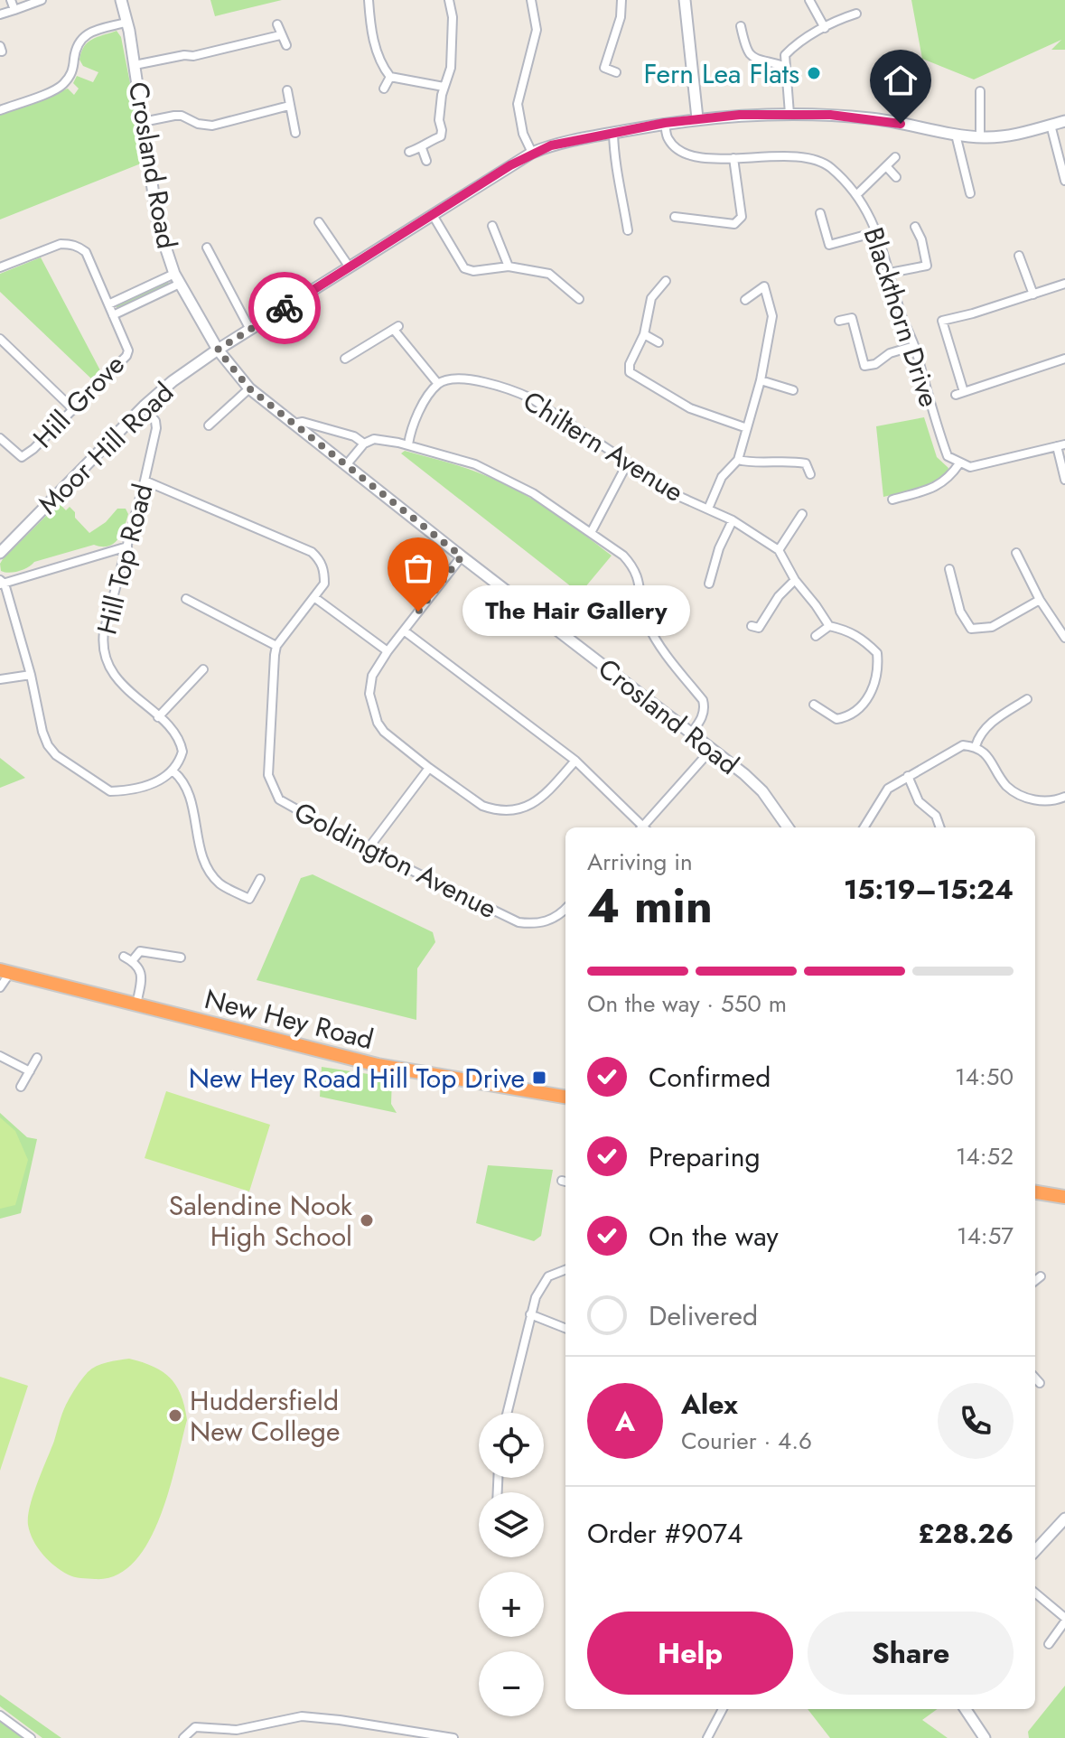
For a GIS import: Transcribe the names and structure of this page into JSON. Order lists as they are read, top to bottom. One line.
{"streets":{"highway":["New Hey Road"],"street":["Crosland Road","Blackthorn Drive","Hill Grove","Chiltern Avenue","Moor Hill Road","Hill Top Road","Goldington Avenue"]},"crossings":[["Crosland Road","Hill Grove"],["Crosland Road","Moor Hill Road"],["Blackthorn Drive","Moor Hill Road"],["Moor Hill Road","Hill Top Road"]],"places":{"other":["Fern Lea Flats","The Hair Gallery","Salendine Nook High School","Huddersfield New College"],"transit":["New Hey Road Hill Top Drive"]},"page":{"bubble":"The Hair Gallery","heading":["4 min","Arriving in","15:19–15:24"],"panel":["Alex","Courier · 4.6","Order #9074","£28.26"],"bar":"On the way · 550 m","list":[["Confirmed","14:50"],["Preparing","14:52"],["On the way","14:57"],"Delivered"],"round":"A","map_buttons":["+","−"],"buttons":["Help","Share"]}}
